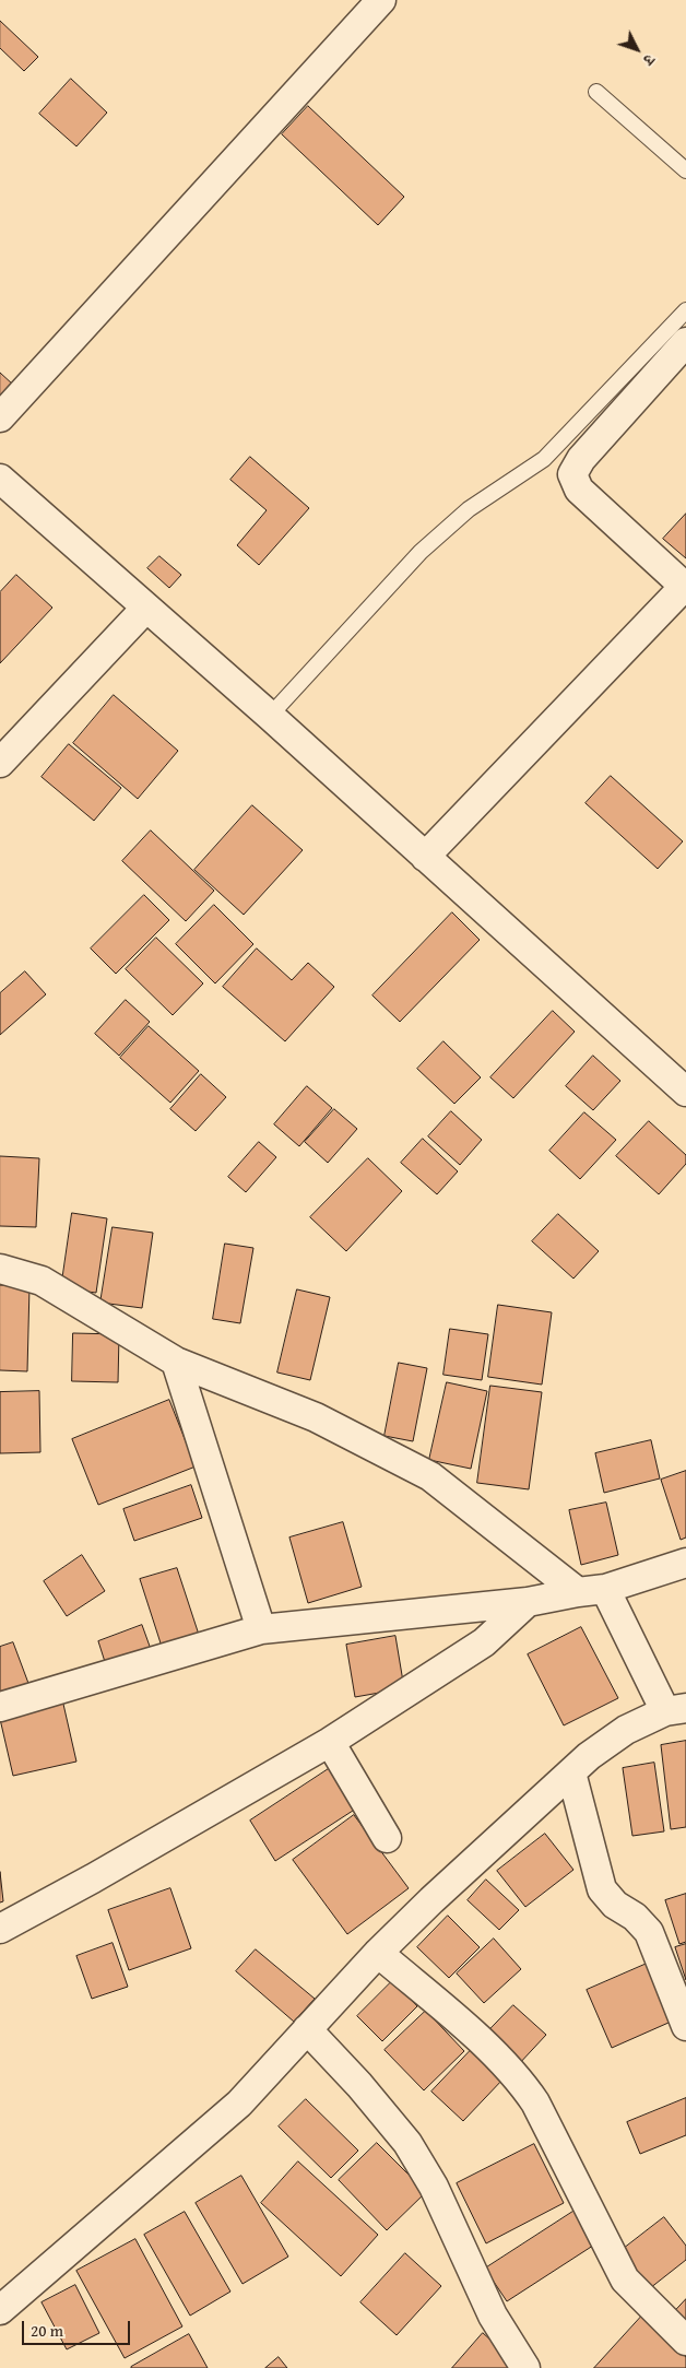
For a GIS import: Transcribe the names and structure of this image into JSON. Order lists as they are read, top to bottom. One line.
{"scale_bar":"20 m","north":"bottom right"}
